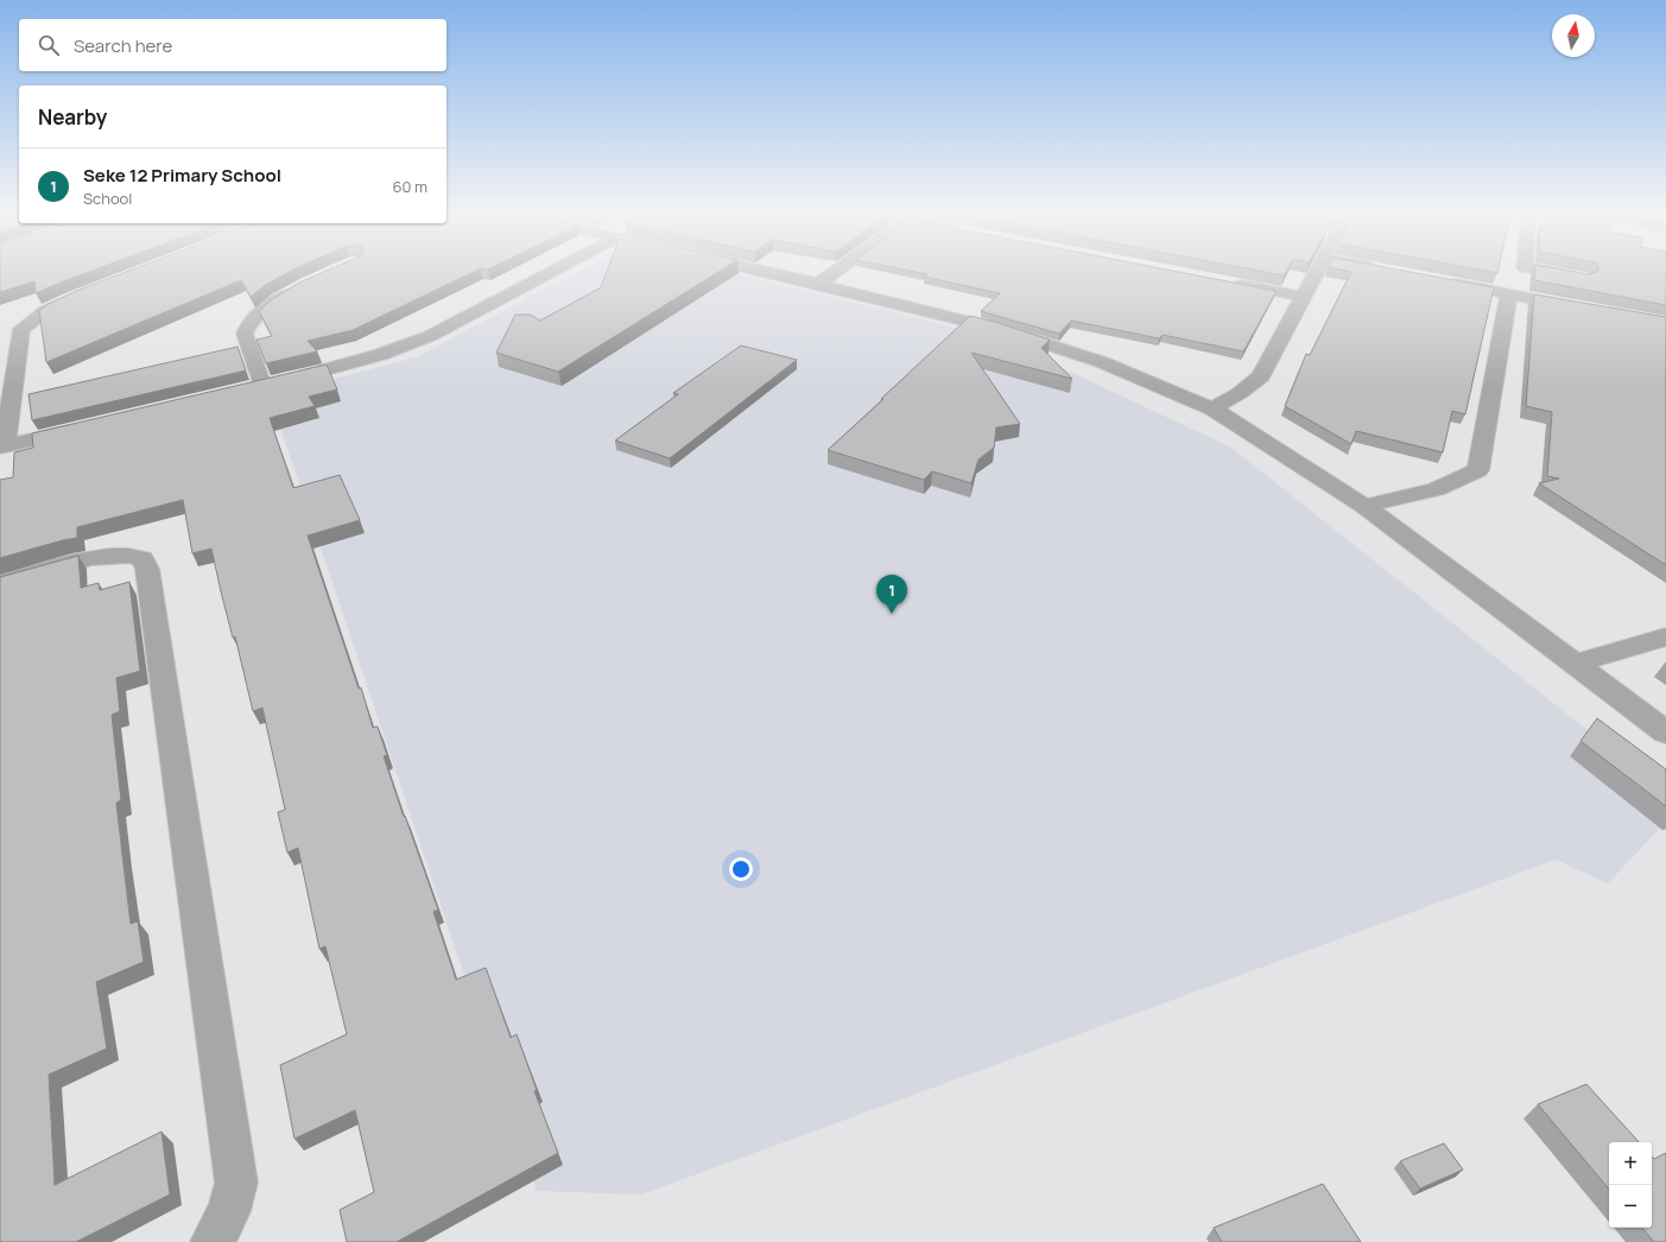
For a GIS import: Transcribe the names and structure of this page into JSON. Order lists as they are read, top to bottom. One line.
{"north":"top","page":{"search":"Search here","heading":"Nearby","list":[{"mark":"1","name":"Seke 12 Primary School","note":"School","value":"60 m"}],"pins":"1","map_buttons":["+","−"]}}
